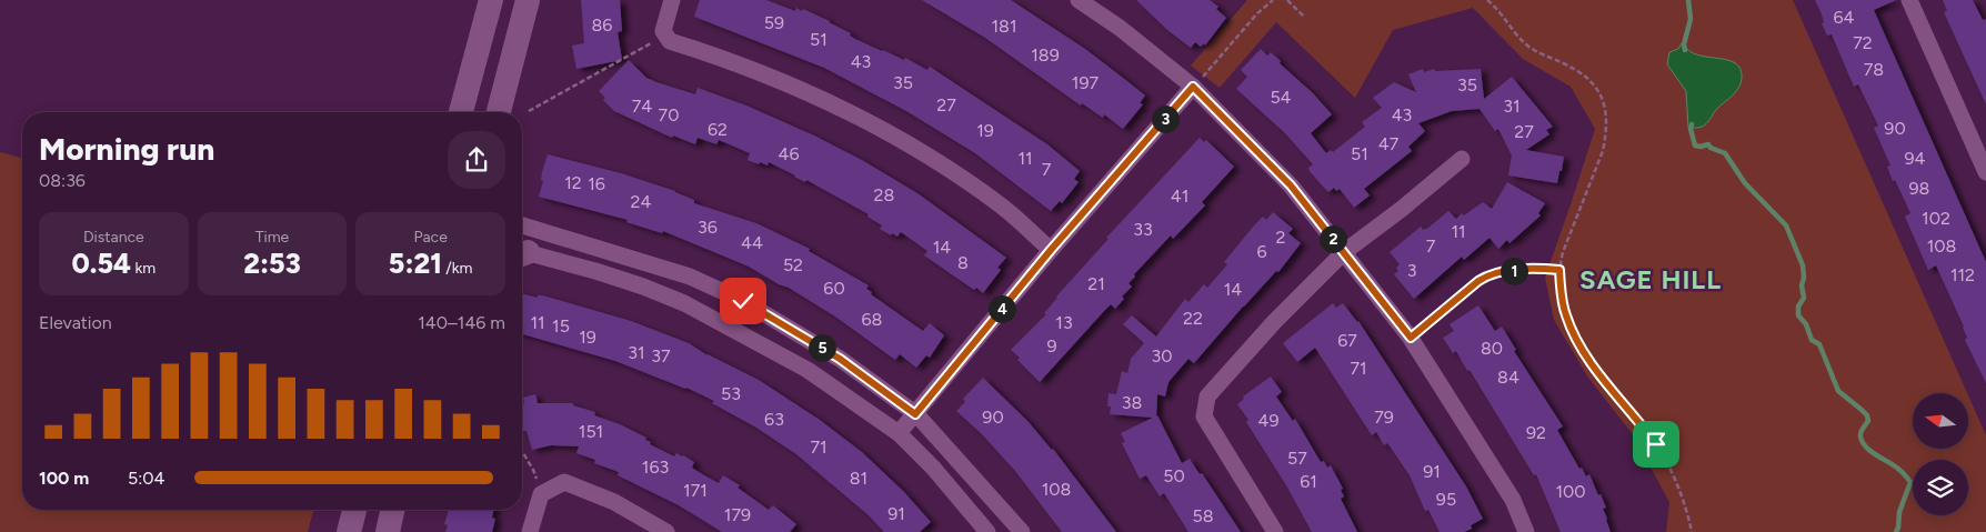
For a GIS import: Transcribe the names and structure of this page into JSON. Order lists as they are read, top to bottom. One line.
{"districts":["SAGE HILL"],"house_numbers":["64","59","86","181","51","72","189","43","78","35","197","35","54","27","74","31","70","43","90","62","19","27","47","46","51","11","94","7","12","16","98","28","41","24","102","36","33","11","2","44","7","108","14","6","8","52","3","112","21","60","14","22","68","11","13","15","19","67","9","80","31","37","30","71","84","53","38","90","79","63","49","151","92","71","57","163","91","50","81","61","108","171","100","95","91","179","58"],"north":"left","page":{"pins":["3","2","1","4","5"],"heading":["Morning run","08:36"],"stats":[["Distance","0.54 km"],["Time","2:53"],["Pace","5:21 /km"]],"chart":["Elevation","140–146 m"],"list":[{"name":"100 m","note":"5:04"}]}}
